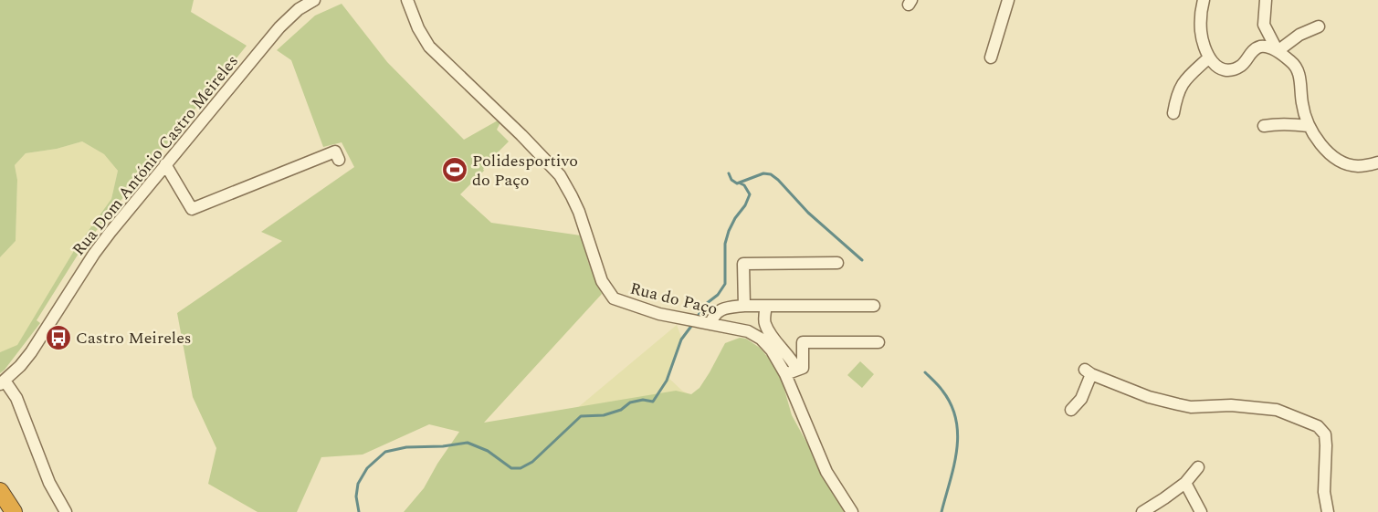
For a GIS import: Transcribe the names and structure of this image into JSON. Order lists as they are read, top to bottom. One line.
{"streets":{"street":["Rua Dom António Castro Meireles","Rua do Paço"]},"places":{"sports":["Polidesportivo do Paço"],"bus stop":["Castro Meireles"]}}
